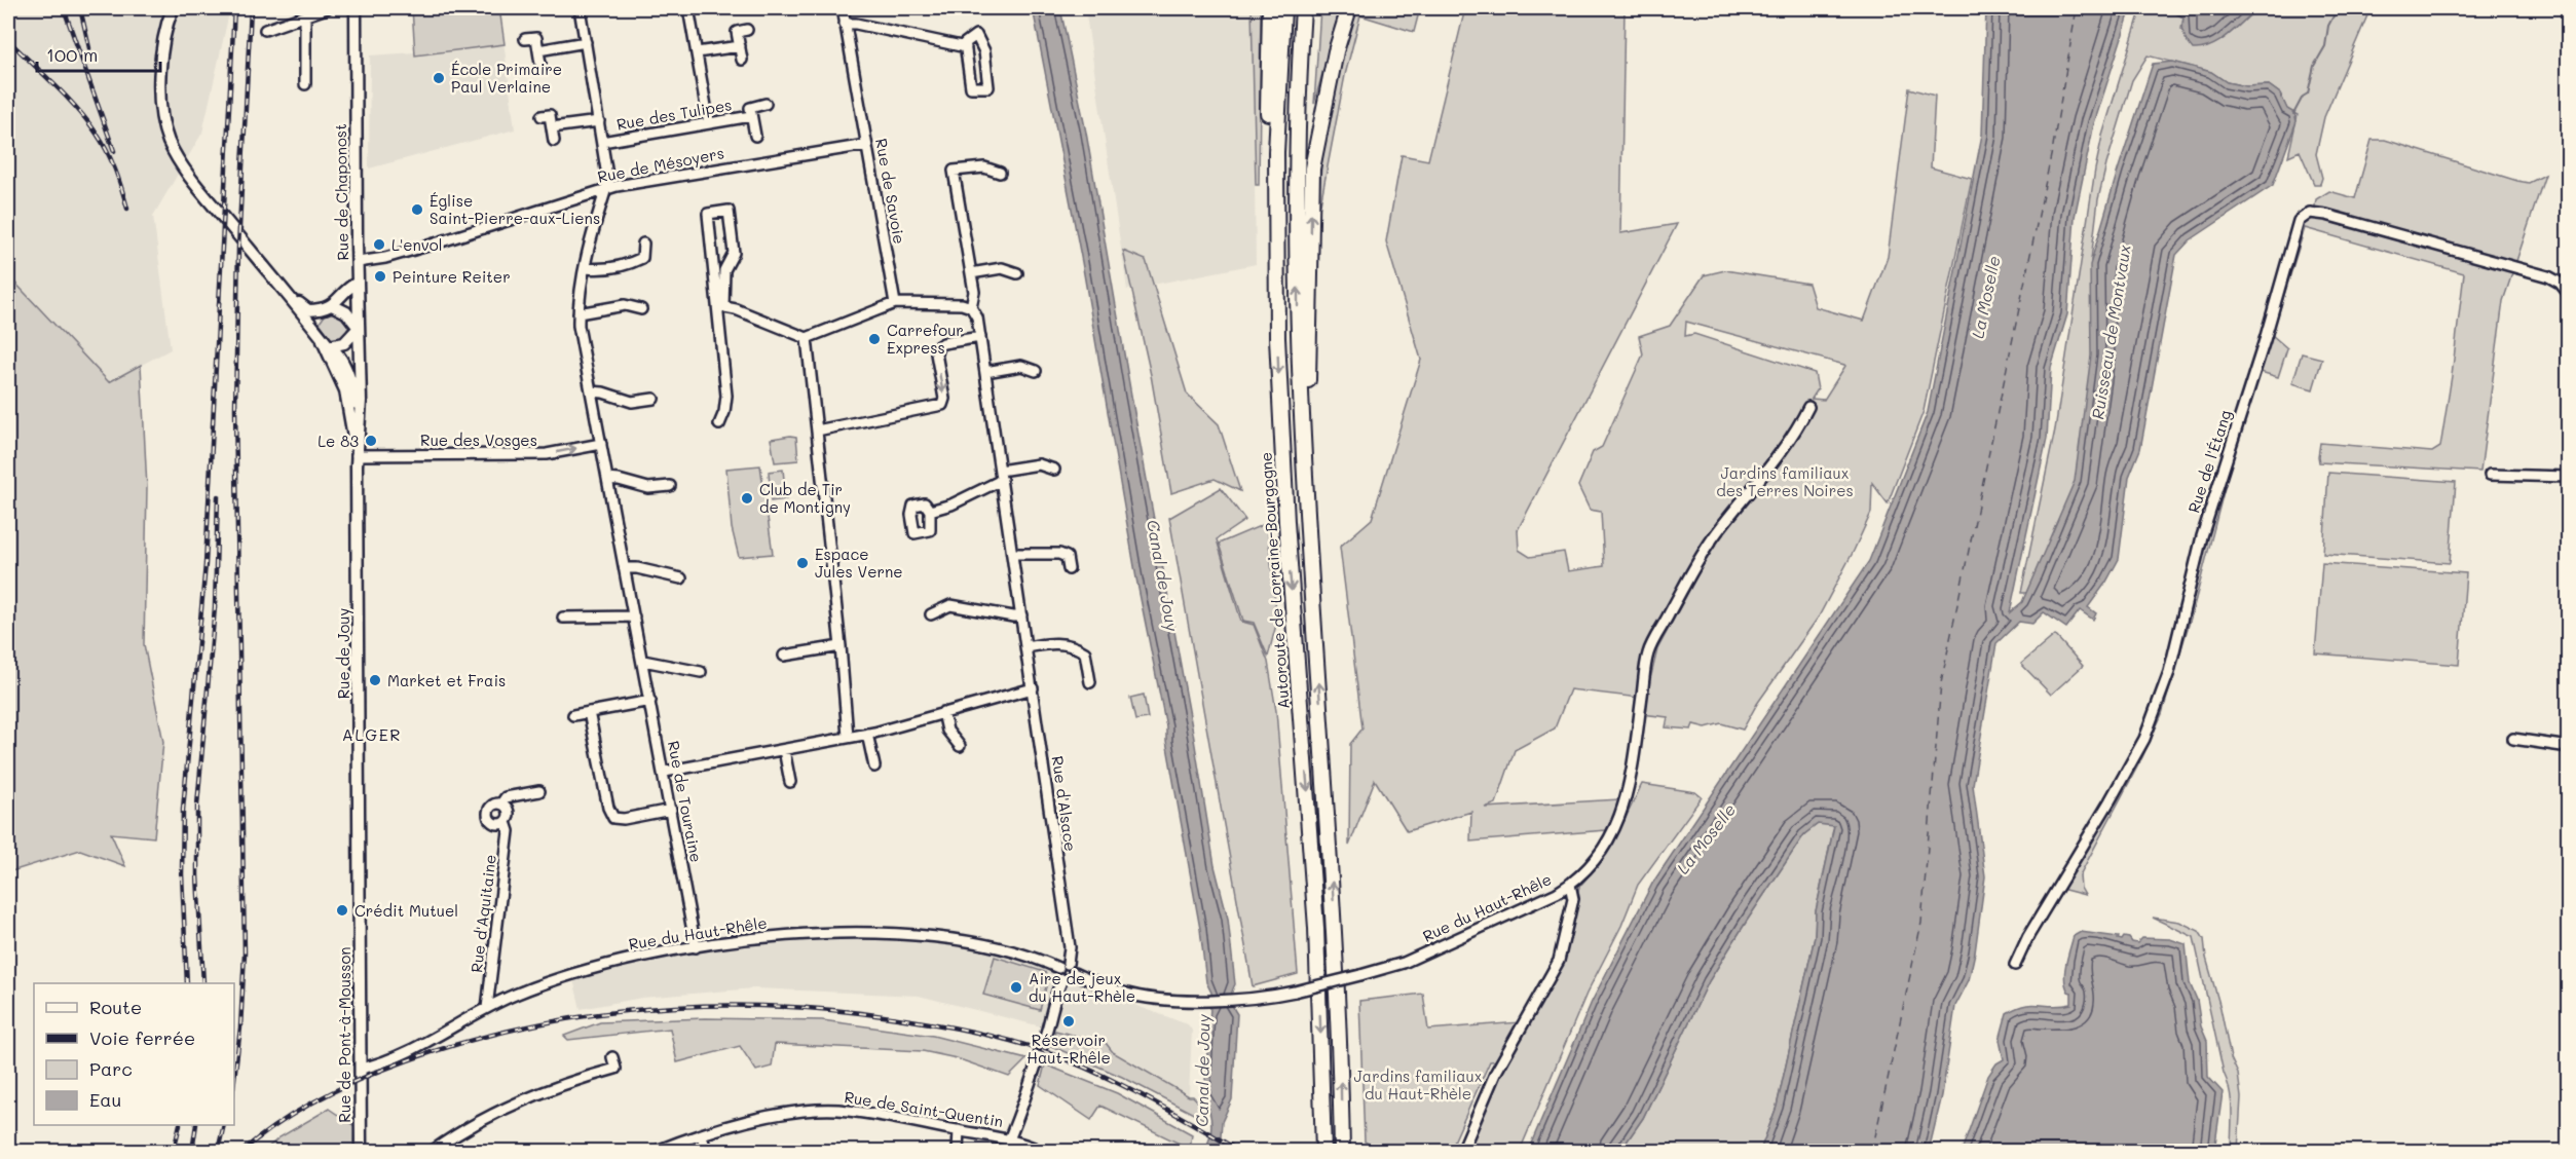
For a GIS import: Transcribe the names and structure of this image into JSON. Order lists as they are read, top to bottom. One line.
{"streets":{"highway":["Autoroute de Lorraine-Bourgogne"],"main road":["Rue de Chaponost","Rue de Jouy","Rue de Pont-à-Mousson"],"street":["Rue des Tulipes","Rue de Mésoyers","Rue de Savoie","Rue des Vosges","Rue de l'Étang","Rue de Touraine","Rue d'Alsace","Rue du Haut-Rhêle","Rue d'Aquitaine","Rue de Saint-Quentin"]},"crossings":[["Rue des Tulipes","Rue de Touraine"],["Rue de Mésoyers","Rue de Savoie"],["Rue de Mésoyers","Rue de Chaponost"],["Rue de Mésoyers","Rue de Touraine"],["Rue de Chaponost","Rue de Jouy"],["Rue des Vosges","Rue de Jouy"],["Rue des Vosges","Rue de Touraine"],["Rue de Jouy","Rue de Pont-à-Mousson"],["Rue de Touraine","Rue du Haut-Rhêle"],["Rue d'Alsace","Rue du Haut-Rhêle"],["Rue du Haut-Rhêle","Rue d'Aquitaine"],["Rue du Haut-Rhêle","Rue de Pont-à-Mousson"]],"one_way":["Rue des Vosges"],"districts":["ALGER"],"water":["La Moselle","Ruisseau de Montvaux","Canal de Jouy"],"parks":["Jardins familiaux des Terres Noires","Jardins familiaux du Haut-Rhèle"],"places":["École Primaire Paul Verlaine","Église Saint-Pierre-aux-Liens","L'envol","Peinture Reiter","Carrefour Express","Le 83","Club de Tir de Montigny","Espace Jules Verne","Market et Frais","Crédit Mutuel","Aire de jeux du Haut-Rhèle","Réservoir Haut-Rhêle"],"legend":["Route","Voie ferrée","Parc","Eau"],"scale_bar":"100 m"}
